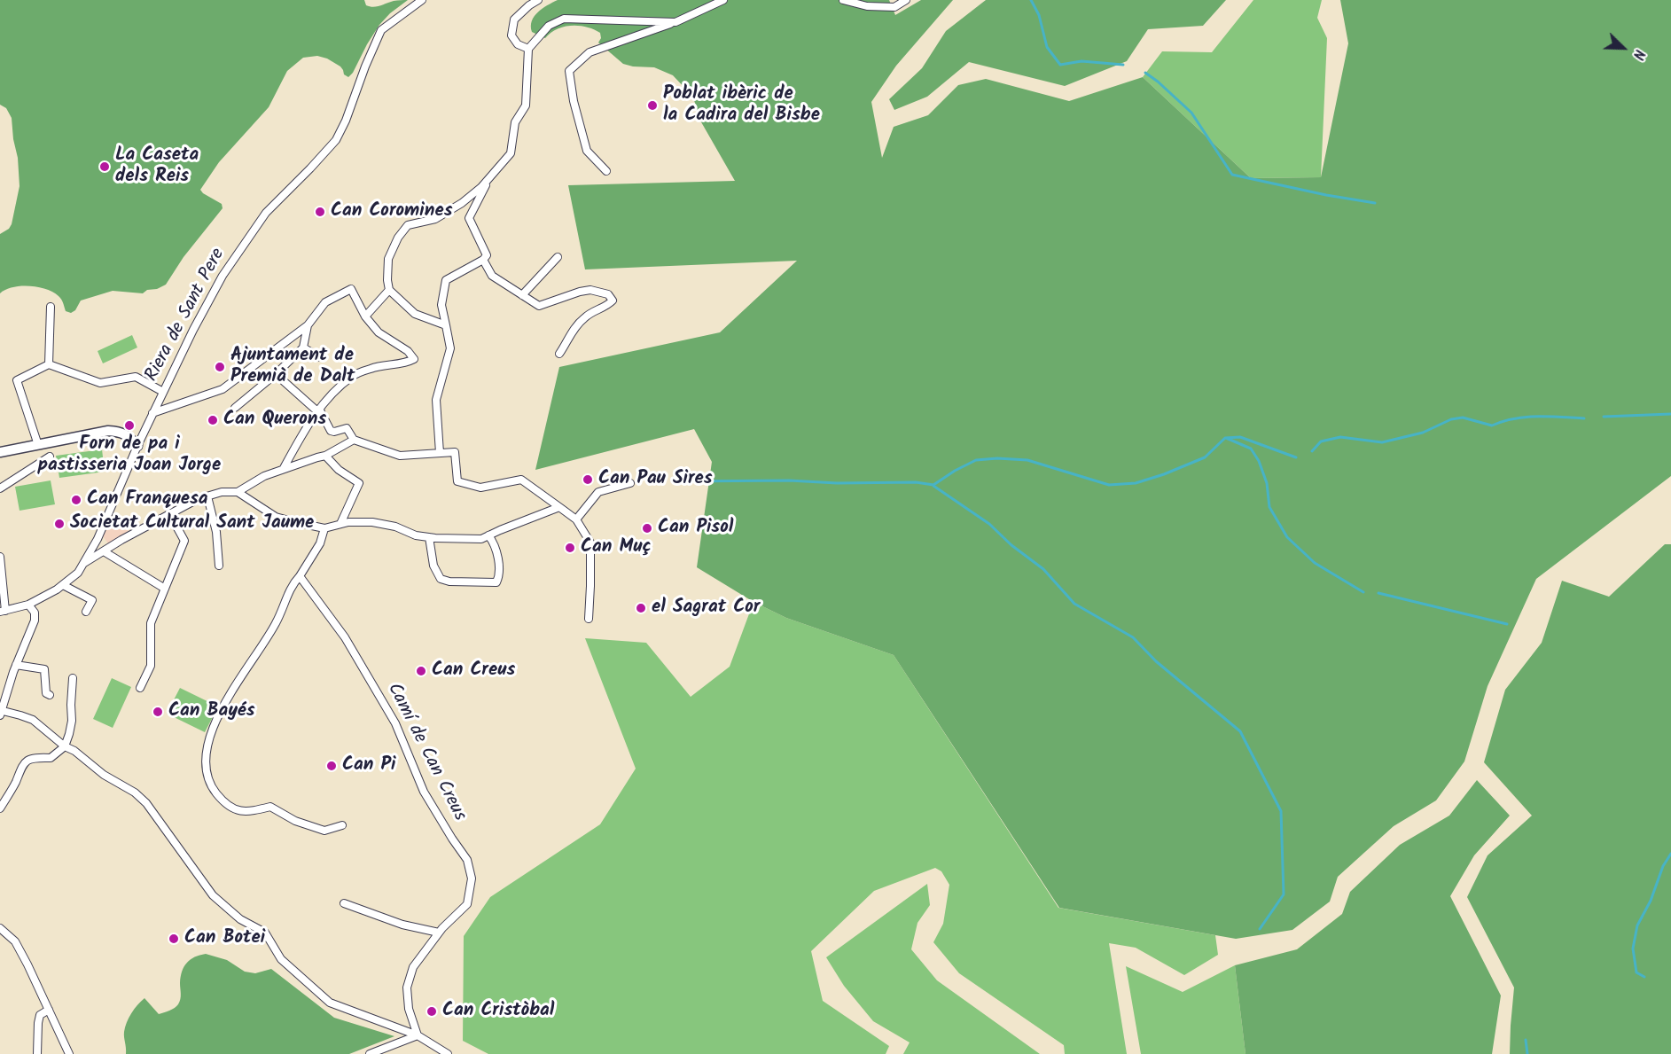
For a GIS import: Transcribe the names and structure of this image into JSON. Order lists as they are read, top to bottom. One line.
{"streets":{"street":["Riera de Sant Pere","Camí de Can Creus"]},"places":["Poblat ibèric de la Cadira del Bisbe","La Caseta dels Reis","Can Coromines","Ajuntament de Premià de Dalt","Can Querons","Forn de pa i pastisseria Joan Jorge","Can Pau Sires","Can Franquesa","Societat Cultural Sant Jaume","Can Pisol","Can Muç","el Sagrat Cor","Can Creus","Can Bayés","Can Pi","Can Botei","Can Cristòbal"],"north":"bottom right"}
